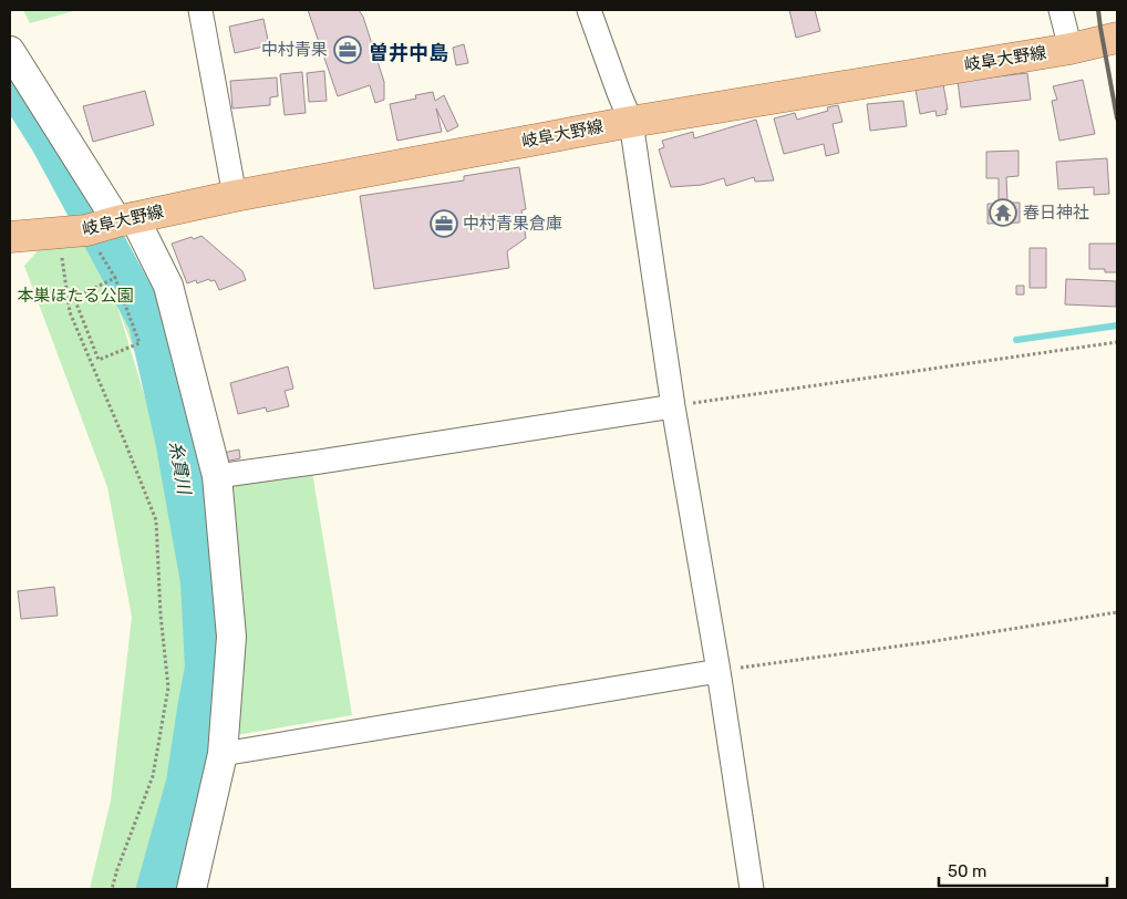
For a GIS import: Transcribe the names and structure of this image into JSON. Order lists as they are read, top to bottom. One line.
{"streets":{"main road":["岐阜大野線"]},"districts":["曽井中島"],"water":["糸貫川"],"parks":["本巣ほたる公園"],"places":{"office":["中村青果","中村青果倉庫"],"temple":["春日神社"]},"scale_bar":"50 m"}
